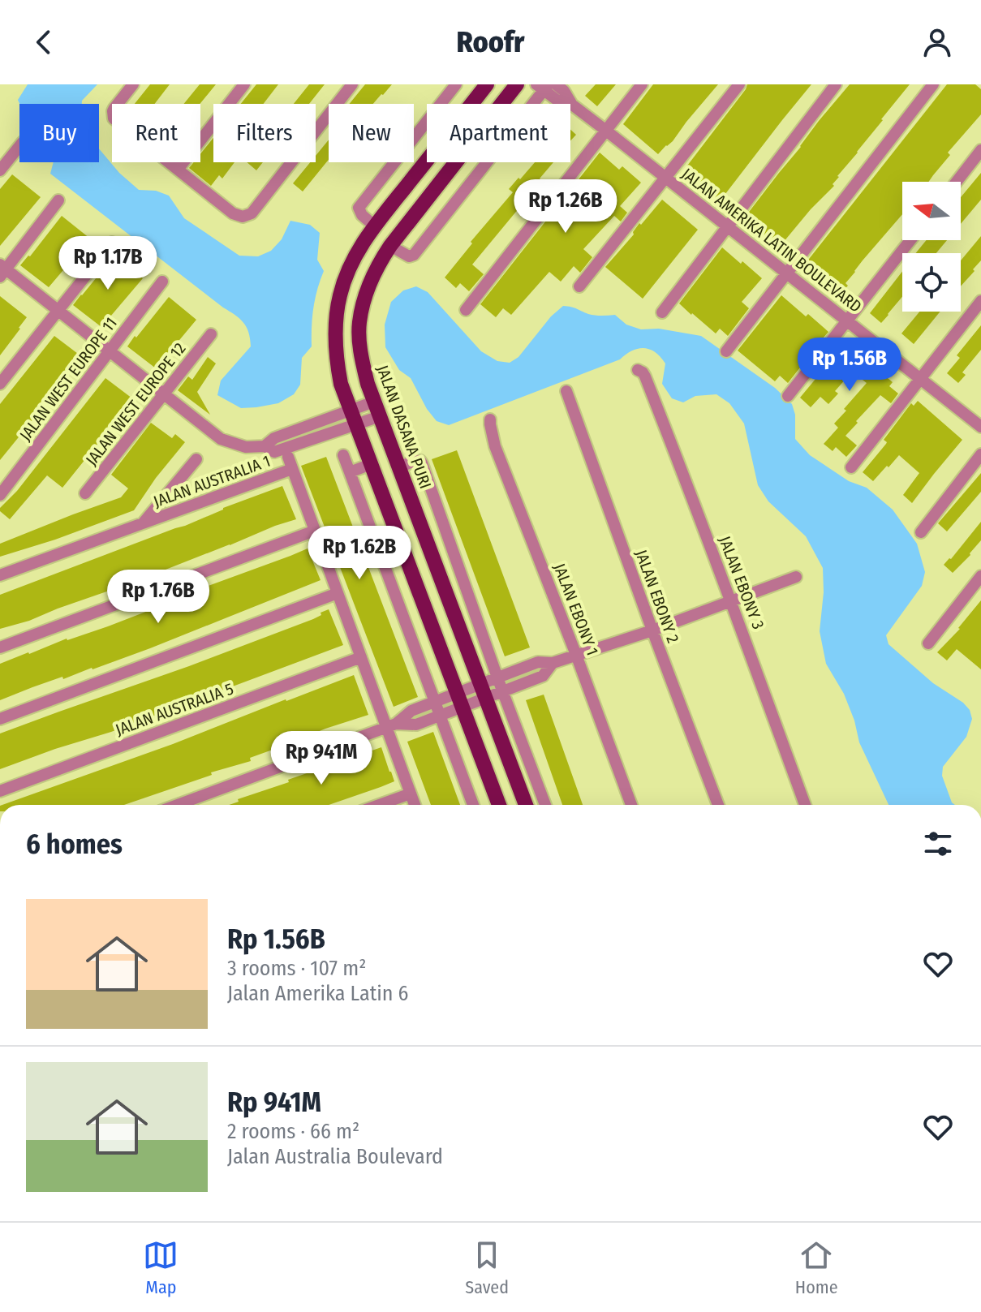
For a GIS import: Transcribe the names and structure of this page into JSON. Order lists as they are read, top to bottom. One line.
{"streets":{"main road":["JALAN DASANA PURI"],"street":["JALAN AMERIKA LATIN BOULEVARD","JALAN WEST EUROPE 11","JALAN WEST EUROPE 12","JALAN AUSTRALIA 1","JALAN EBONY 3","JALAN EBONY 2","JALAN EBONY 1","JALAN AUSTRALIA 5"]},"north":"left","page":{"header":"Roofr","chip":["Buy","Rent","Filters","New","Apartment"],"price":["Rp 1.26B","Rp 1.17B","Rp 1.56B","Rp 1.62B","Rp 1.76B","Rp 941M"],"heading":"6 homes","list":[{"name":"Rp 1.56B","note":"3 rooms · 107 m² · Jalan Amerika Latin 6"},{"name":"Rp 941M","note":"2 rooms · 66 m² · Jalan Australia Boulevard"}],"tabs":["Map","Saved","Home"]}}
